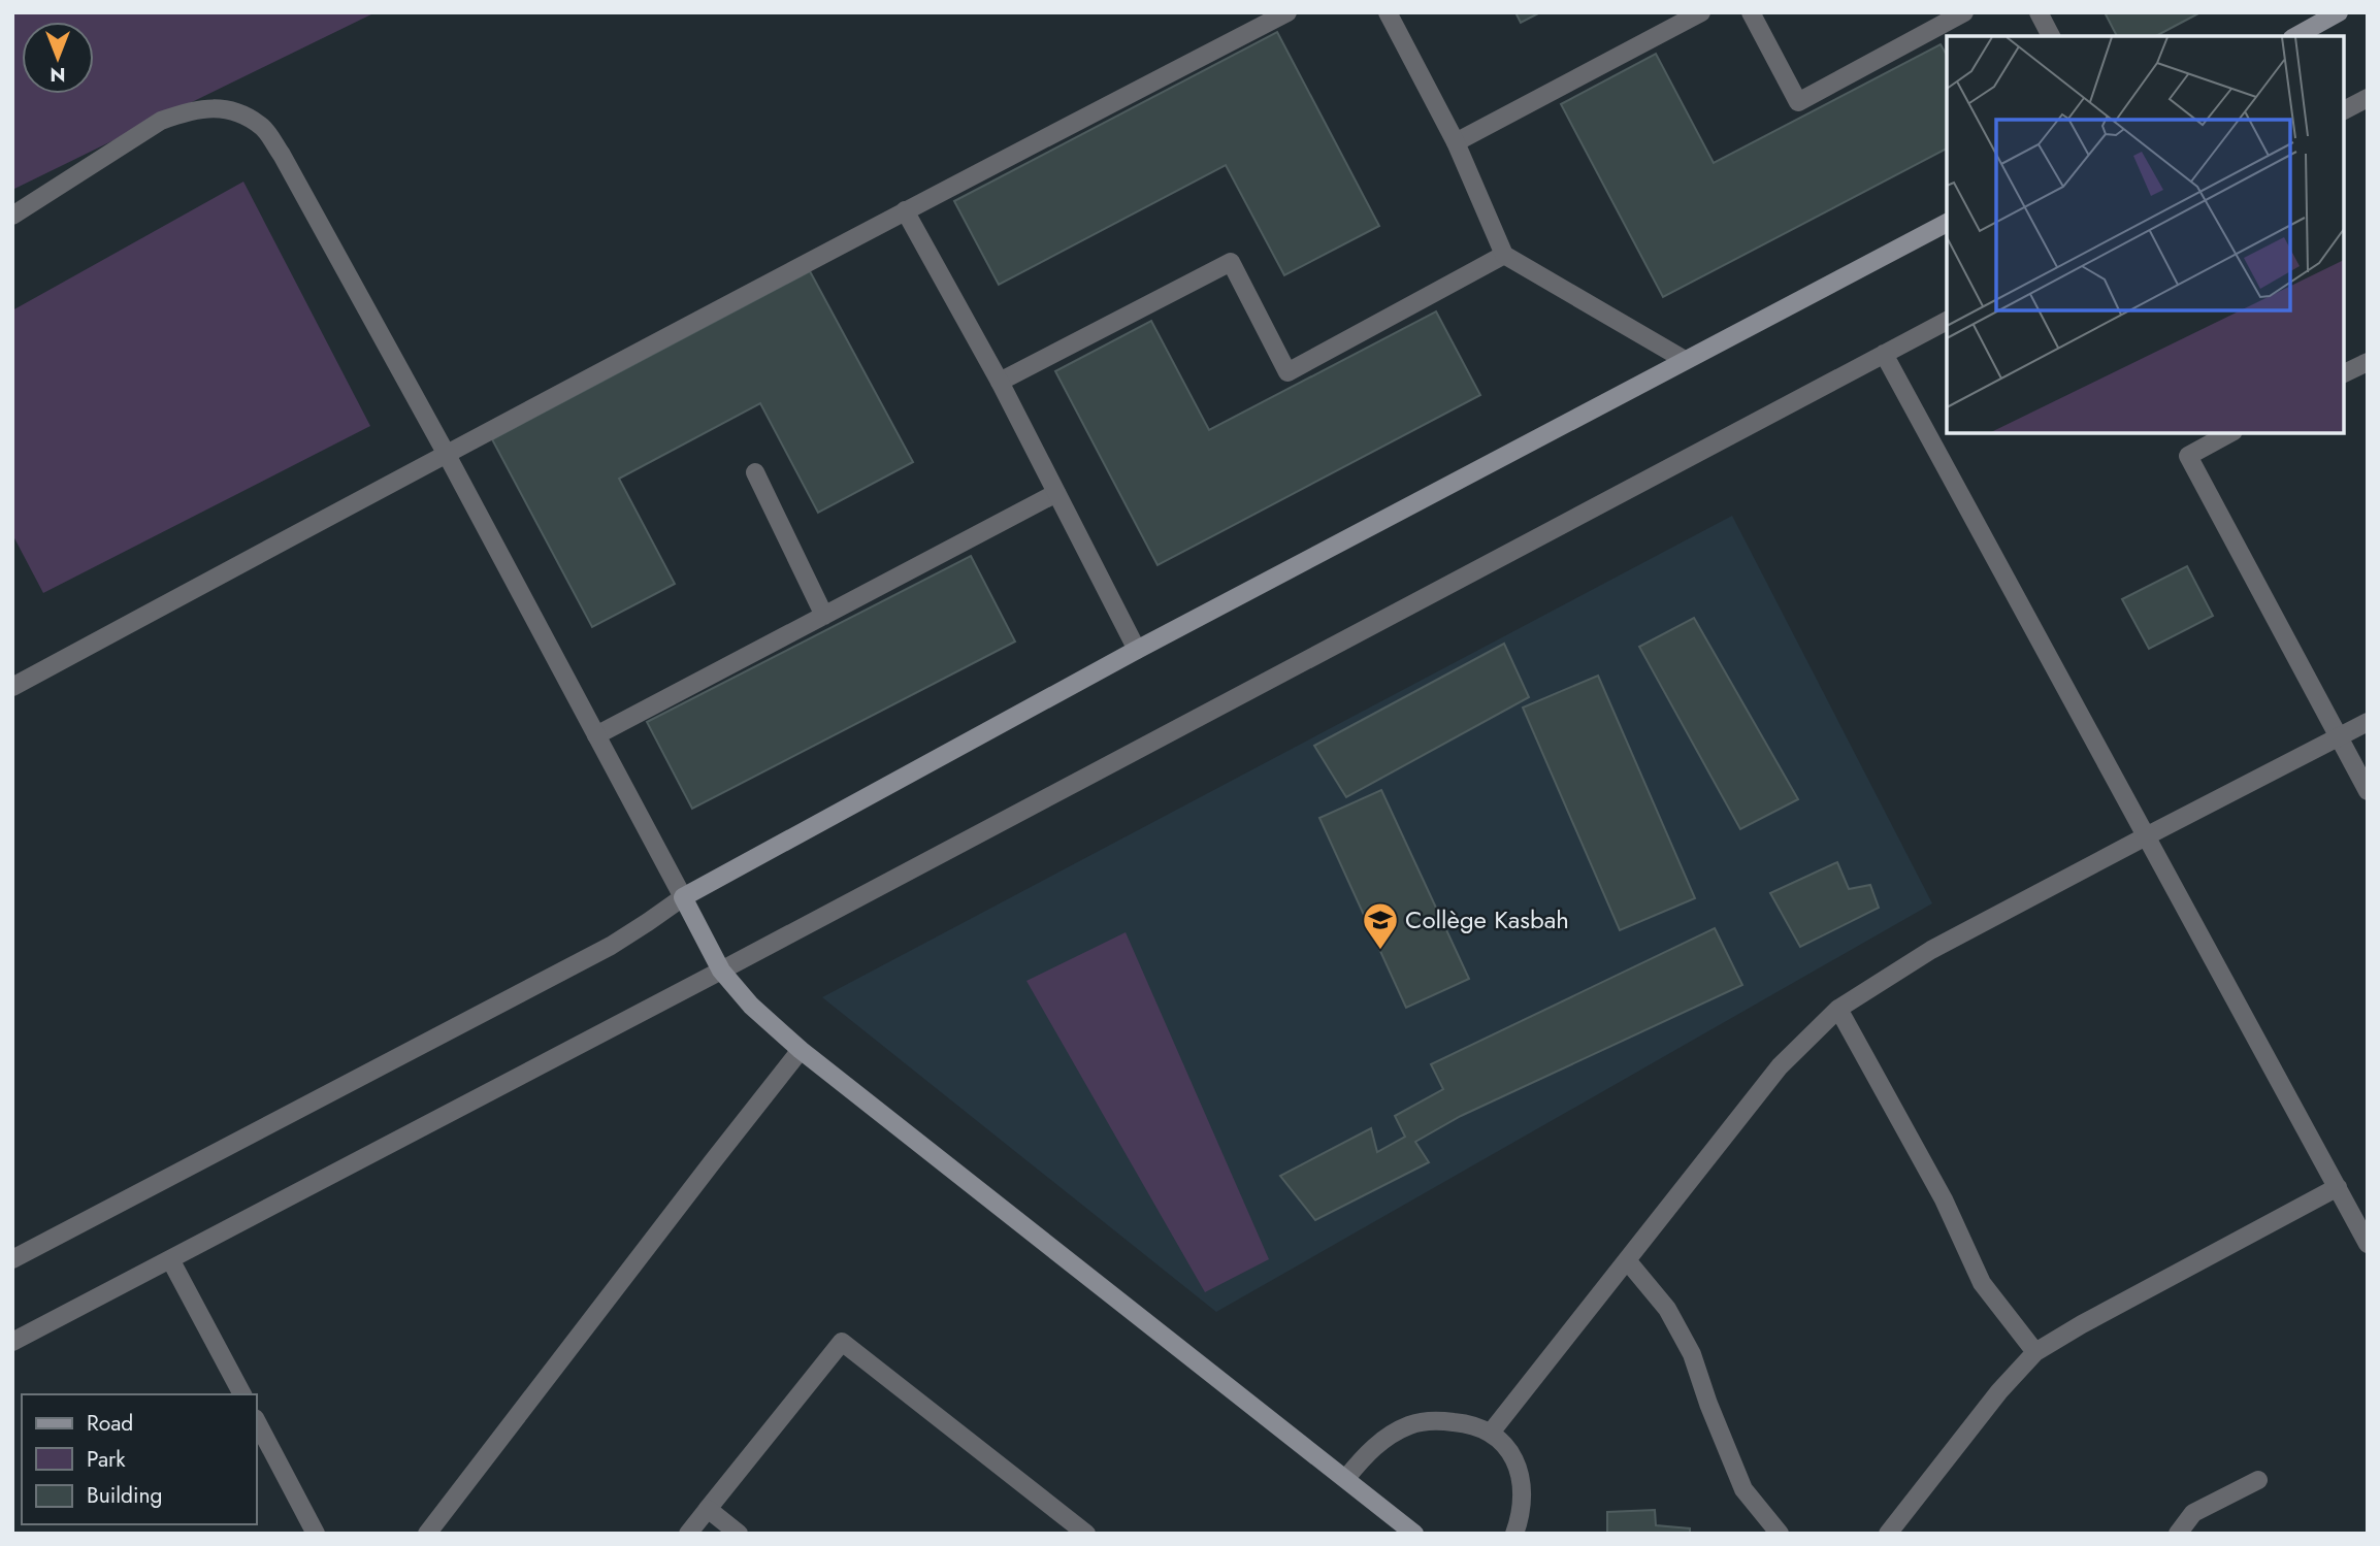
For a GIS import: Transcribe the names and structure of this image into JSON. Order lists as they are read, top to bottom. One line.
{"places":{"school or university":["Collège Kasbah"]},"legend":["Road","Park","Building"],"north":"bottom"}
